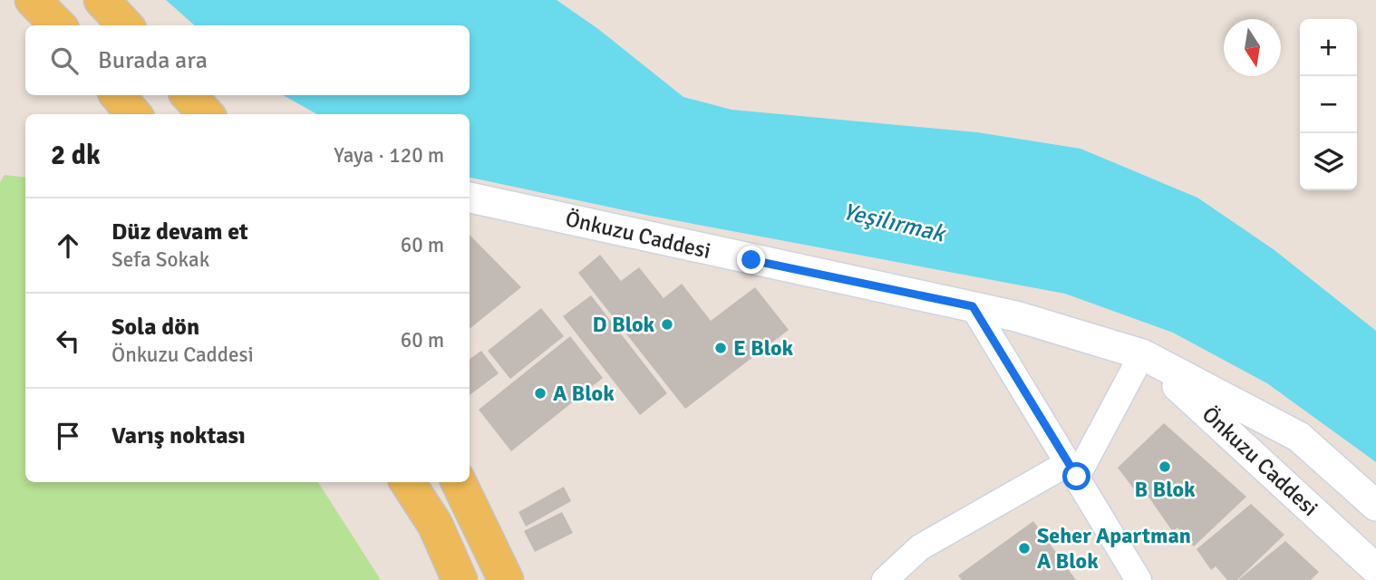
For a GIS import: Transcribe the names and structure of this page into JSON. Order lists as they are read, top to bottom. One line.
{"streets":{"street":["Önkuzu Caddesi"]},"water":["Yeşilırmak"],"places":["D Blok","E Blok","A Blok","B Blok","Seher Apartman A Blok"],"north":"bottom","page":{"map_buttons":["+","−"],"search":"Burada ara","heading":["2 dk","Yaya · 120 m"],"list":[["Düz devam et","Sefa Sokak","60 m"],["Sola dön","Önkuzu Caddesi","60 m"],"Varış noktası"]}}
